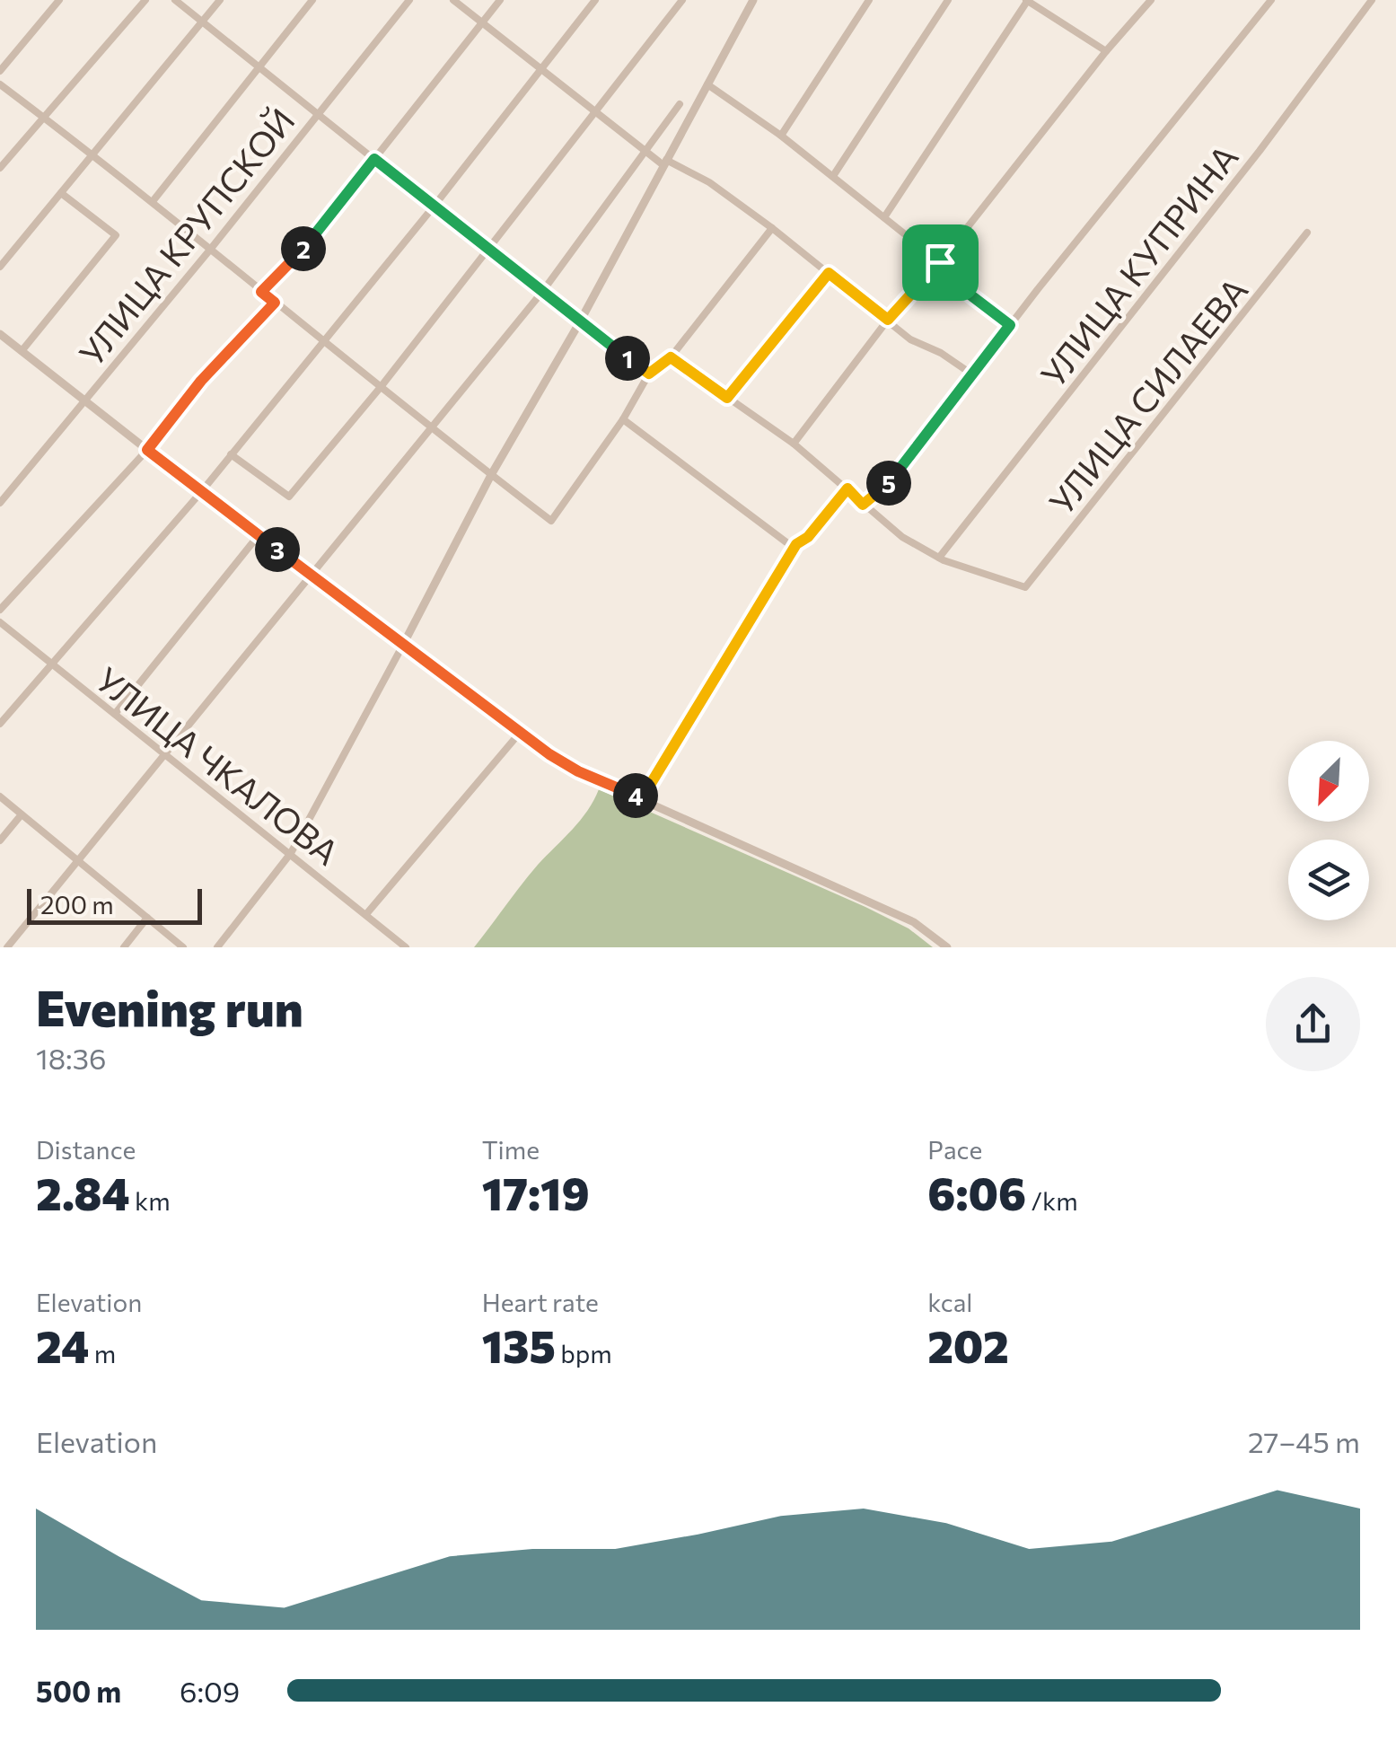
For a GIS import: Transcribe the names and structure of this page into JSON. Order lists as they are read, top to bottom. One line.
{"streets":{"street":["УЛИЦА КРУПСКОЙ","УЛИЦА КУПРИНА","УЛИЦА СИЛАЕВА","УЛИЦА ЧКАЛОВА"]},"crossings":[["УЛИЦА КУПРИНА","УЛИЦА СИЛАЕВА"]],"scale_bar":"200 m","north":"bottom left","page":{"pins":["2","1","5","3","4"],"scale":"200 m","heading":["Evening run","18:36"],"stats":[["Distance","2.84 km"],["Time","17:19"],["Pace","6:06 /km"],["Elevation","24 m"],["Heart rate","135 bpm"],["kcal","202"]],"chart":["Elevation","27–45 m"],"list":[{"name":"500 m","note":"6:09"}]}}
